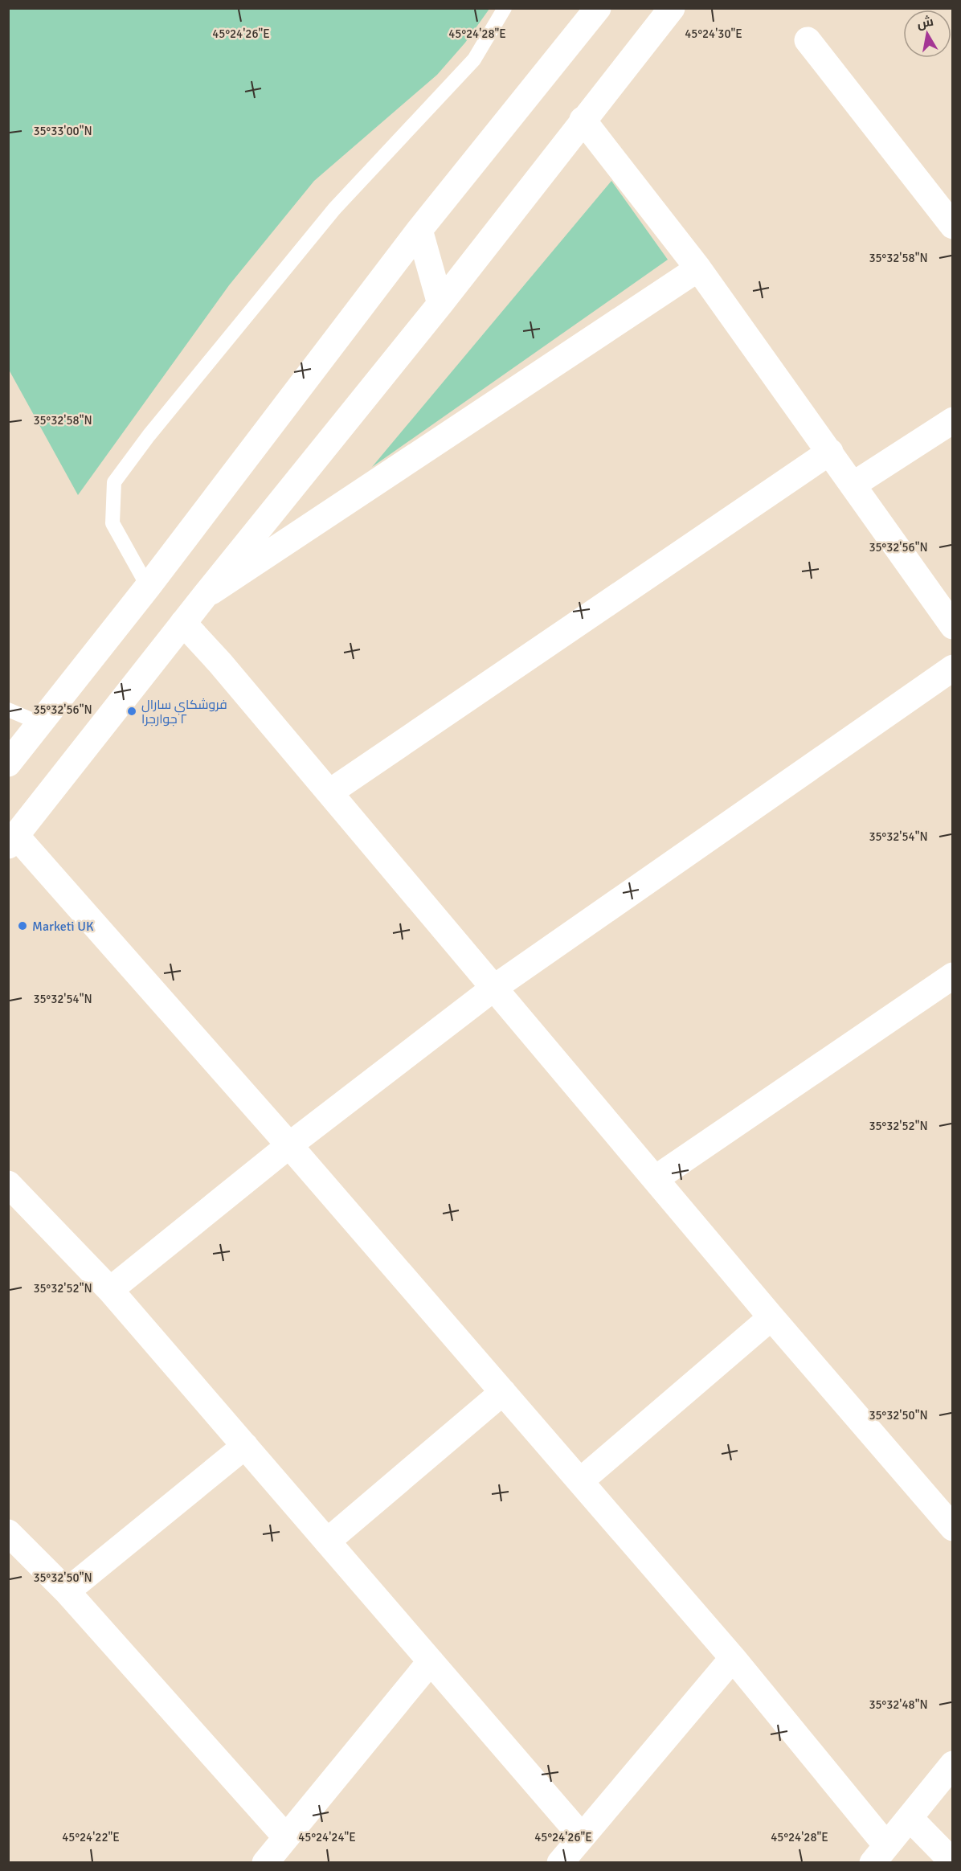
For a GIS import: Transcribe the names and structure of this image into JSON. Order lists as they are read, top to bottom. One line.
{"places":["فروشكاي سارال ٢ جوارجرا","Marketi UK"],"north":"top","coordinates":["45°24'26\"E","45°24'28\"E","45°24'30\"E","35°33'00\"N","35°32'58\"N","35°32'56\"N","35°32'54\"N","35°32'52\"N","35°32'50\"N","35°32'48\"N","45°24'22\"E","45°24'24\"E"]}
